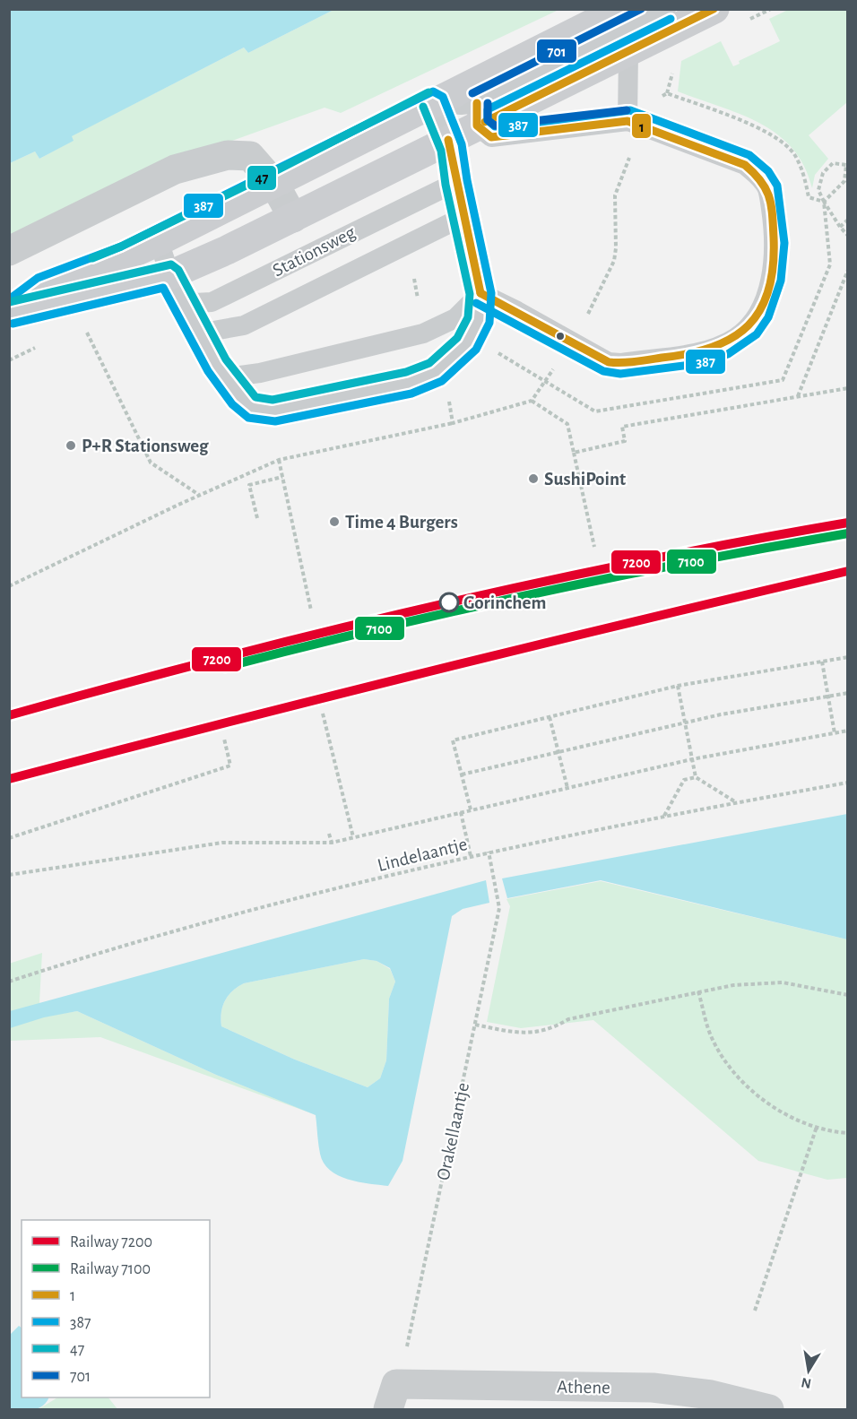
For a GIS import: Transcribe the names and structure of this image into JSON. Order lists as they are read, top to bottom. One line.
{"streets":{"main road":["Stationsweg"],"street":["Athene"],"path":["Lindelaantje","Orakellaantje"]},"crossings":[["Lindelaantje","Orakellaantje"],["Orakellaantje","Athene"]],"places":["P+R Stationsweg","SushiPoint","Time 4 Burgers","Gorinchem"],"lines":["transit line 1","transit line 701","transit line 387","transit line 47","rail line 7200","rail line 7100"],"legend":["Railway 7200","Railway 7100","1","387","47","701"],"north":"bottom"}
